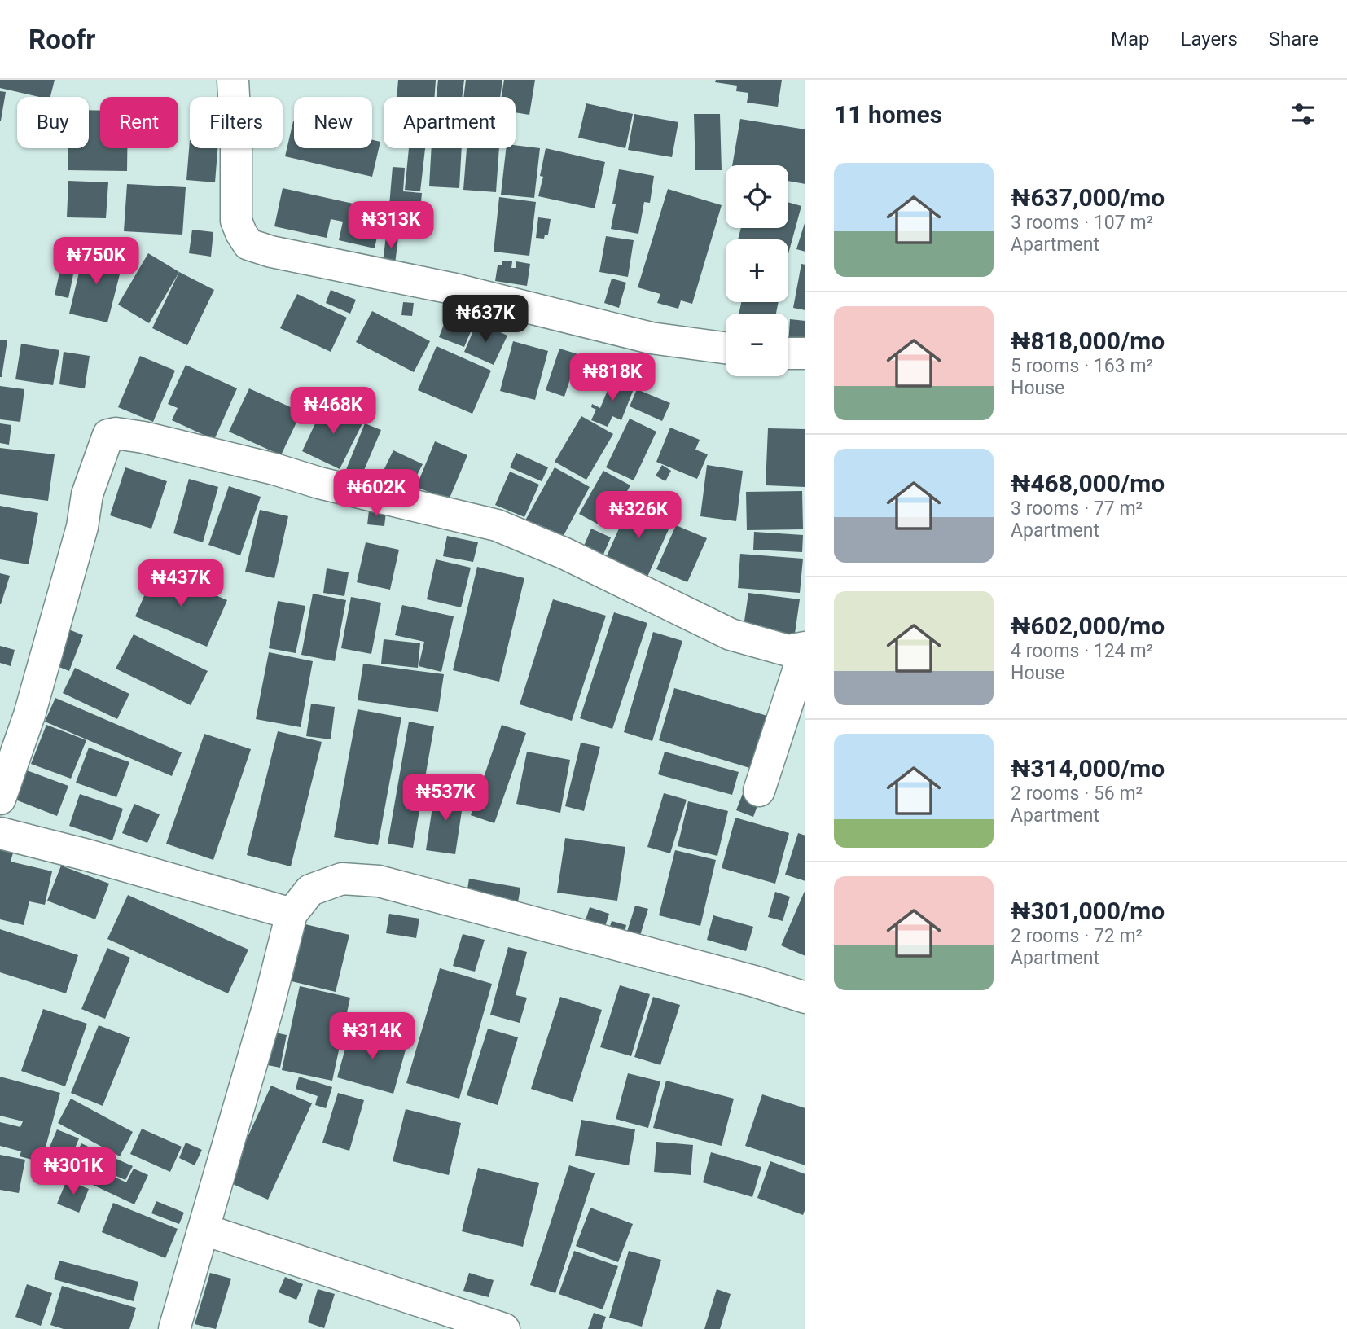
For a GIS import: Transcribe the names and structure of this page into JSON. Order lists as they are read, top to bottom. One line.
{"page":{"header":"Roofr","nav":["Map","Layers","Share"],"heading":"11 homes","chip":["Buy","Rent","Filters","New","Apartment"],"list":[{"name":"₦637,000/mo","note":"3 rooms · 107 m² · Apartment"},{"name":"₦818,000/mo","note":"5 rooms · 163 m² · House"},{"name":"₦468,000/mo","note":"3 rooms · 77 m² · Apartment"},{"name":"₦602,000/mo","note":"4 rooms · 124 m² · House"},{"name":"₦314,000/mo","note":"2 rooms · 56 m² · Apartment"},{"name":"₦301,000/mo","note":"2 rooms · 72 m² · Apartment"}],"map_buttons":["+","−"],"price":["₦313K","₦750K","₦637K","₦818K","₦468K","₦602K","₦326K","₦437K","₦537K","₦314K","₦301K"]}}
